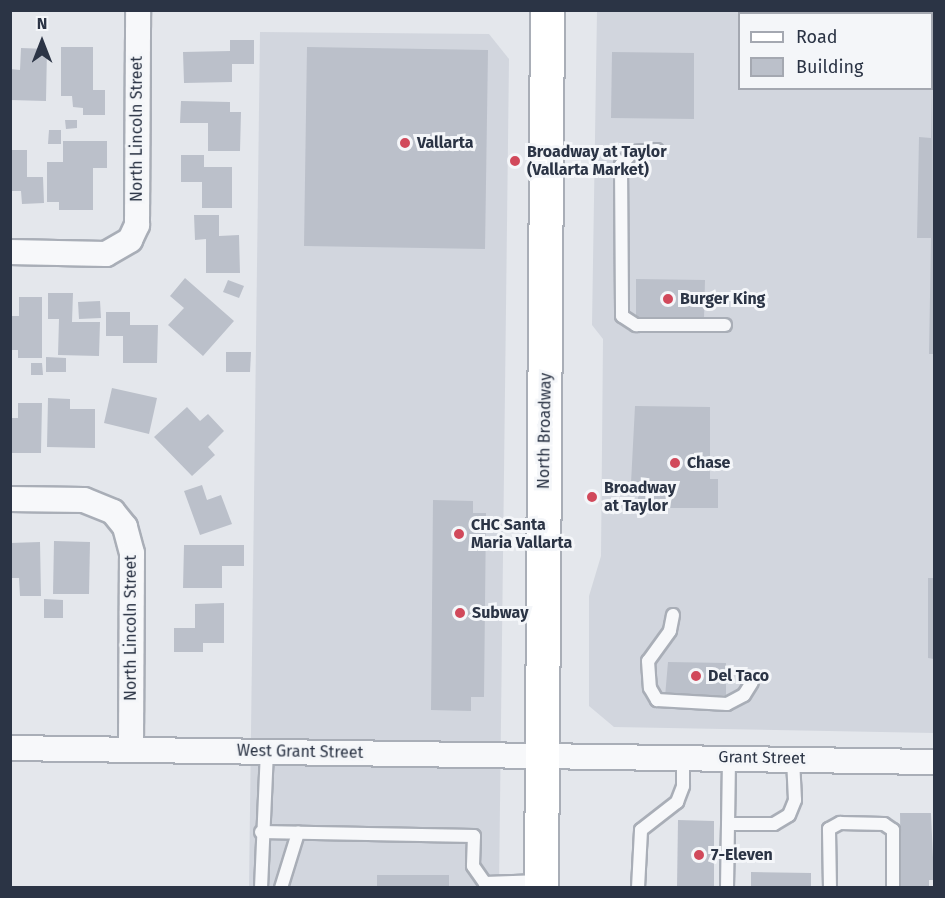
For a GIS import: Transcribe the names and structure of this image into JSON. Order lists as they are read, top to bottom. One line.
{"streets":{"main road":["North Broadway"],"street":["North Lincoln Street","West Grant Street","Grant Street"]},"crossings":[["North Lincoln Street","West Grant Street"],["North Broadway","West Grant Street"],["West Grant Street","Grant Street"]],"places":["Vallarta","Broadway at Taylor (Vallarta Market)","Burger King","Chase","Broadway at Taylor","CHC Santa Maria Vallarta","Subway","Del Taco","7-Eleven"],"legend":["Road","Building"],"north":"top"}
